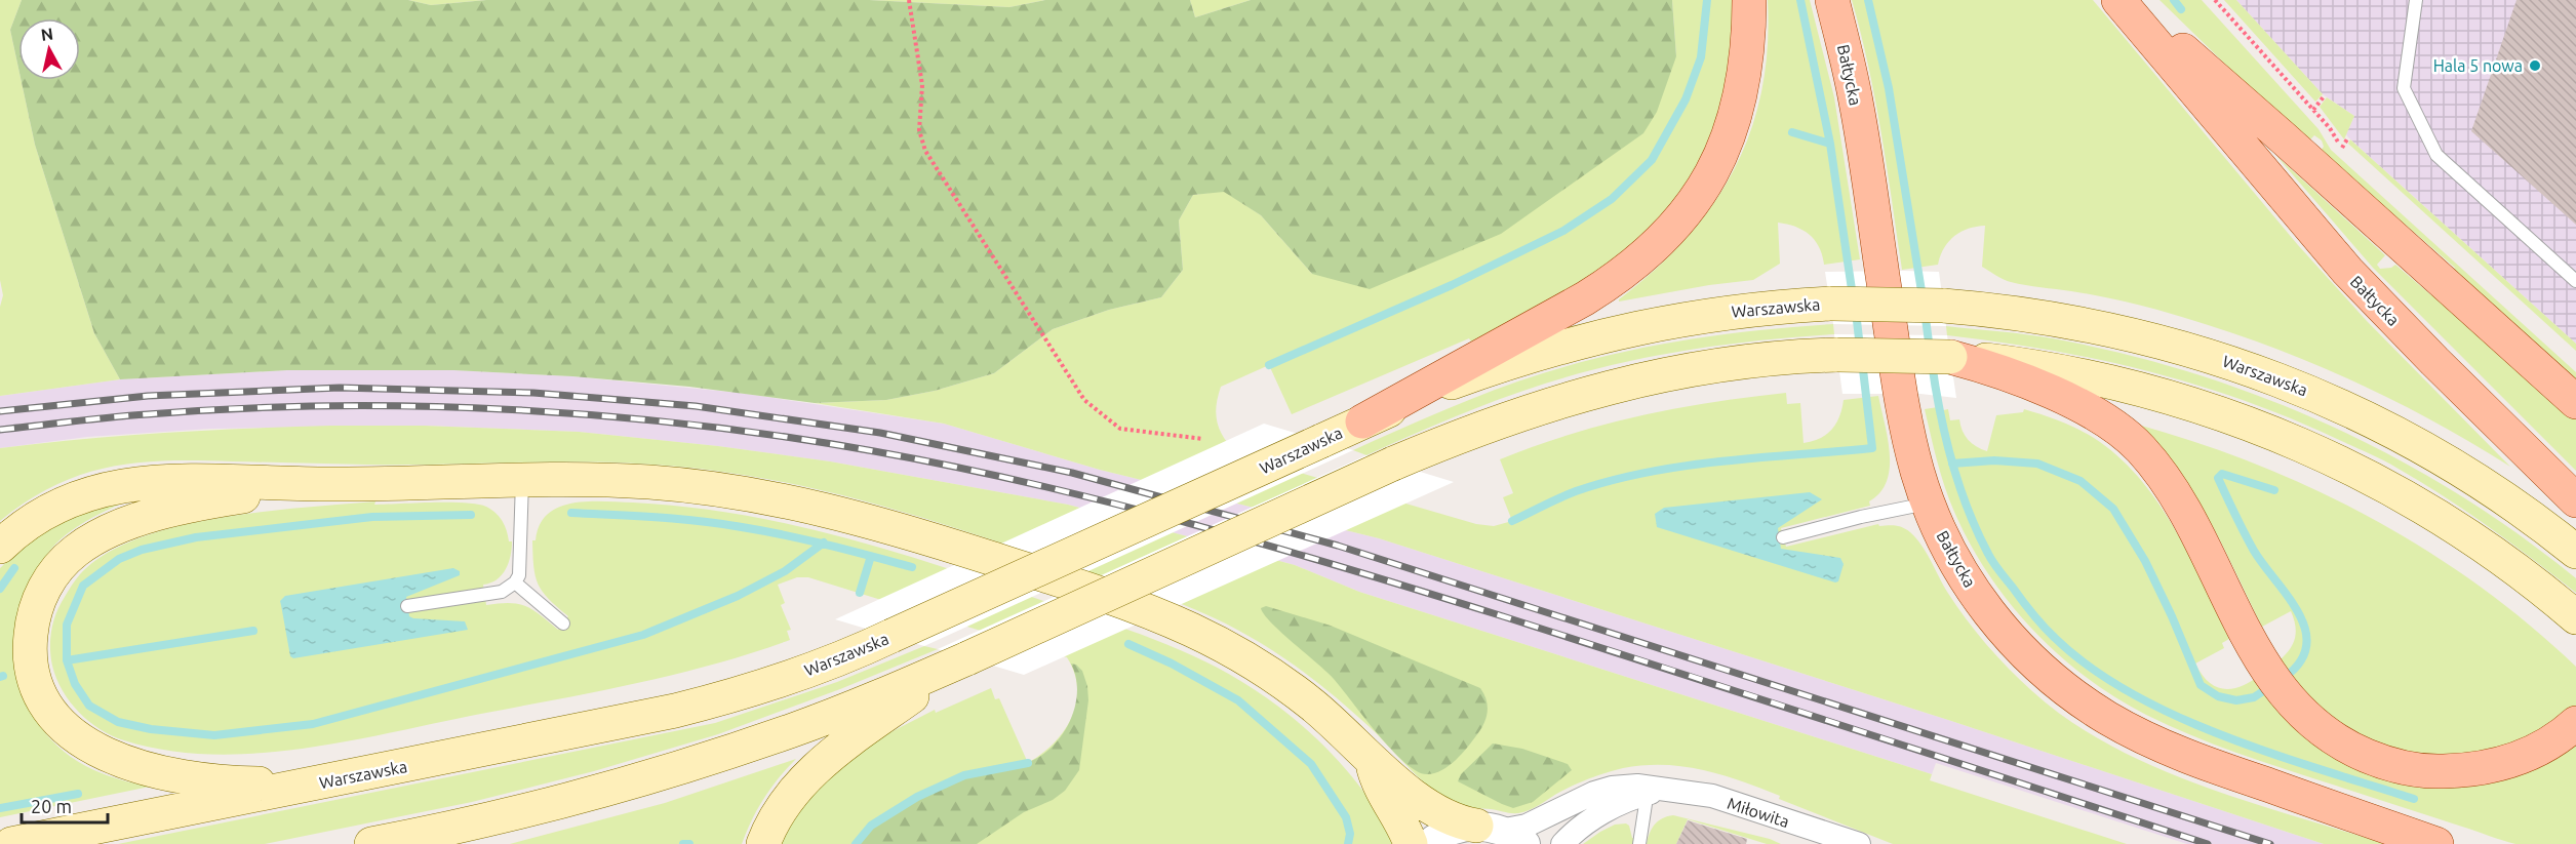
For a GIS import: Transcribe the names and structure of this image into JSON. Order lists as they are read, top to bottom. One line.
{"streets":{"main road":["Bałtycka","Warszawska"],"street":["Miłowita"]},"places":["Hala 5 nowa"],"scale_bar":"20 m","north":"top"}
